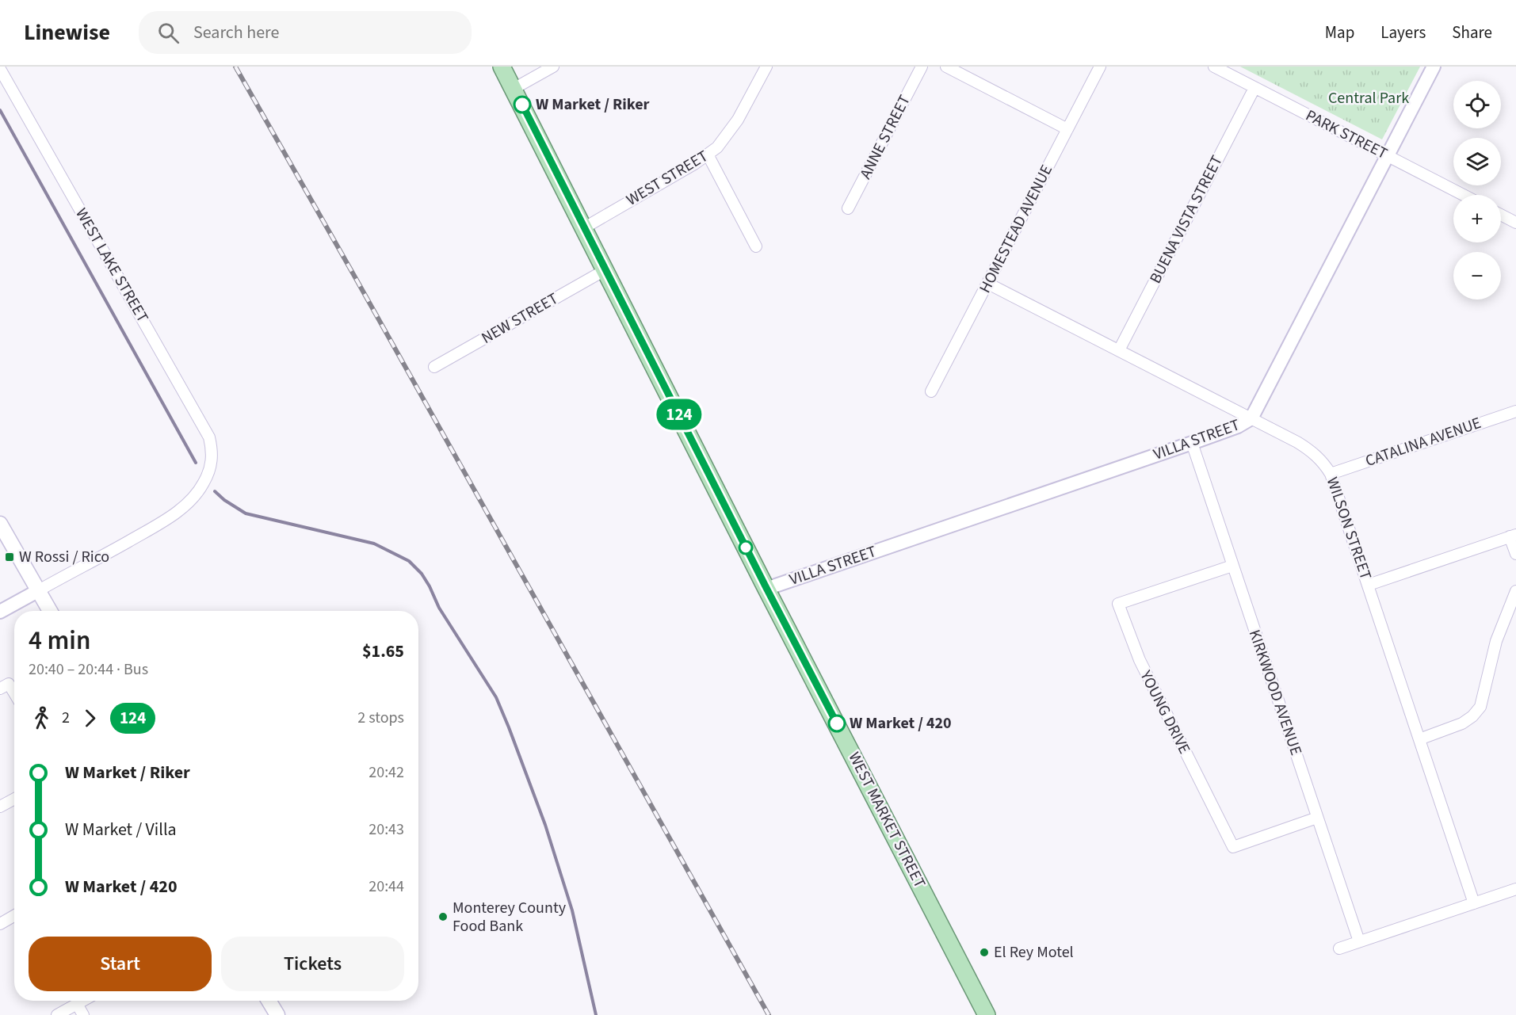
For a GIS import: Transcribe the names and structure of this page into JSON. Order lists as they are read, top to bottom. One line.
{"streets":{"main road":["WEST MARKET STREET"],"street":["PARK STREET","ANNE STREET","WEST STREET","BUENA VISTA STREET","HOMESTEAD AVENUE","WEST LAKE STREET","NEW STREET","VILLA STREET","CATALINA AVENUE","WILSON STREET","KIRKWOOD AVENUE","YOUNG DRIVE"]},"crossings":[["PARK STREET","BUENA VISTA STREET"],["PARK STREET","VILLA STREET"],["WEST STREET","WEST MARKET STREET"],["BUENA VISTA STREET","WILSON STREET"],["HOMESTEAD AVENUE","WILSON STREET"],["NEW STREET","WEST MARKET STREET"],["VILLA STREET","WILSON STREET"],["VILLA STREET","KIRKWOOD AVENUE"],["VILLA STREET","WEST MARKET STREET"],["CATALINA AVENUE","WILSON STREET"],["KIRKWOOD AVENUE","YOUNG DRIVE"]],"parks":["Central Park"],"places":{"other":["W Market / Riker","W Market / 420","Monterey County Food Bank","El Rey Motel"],"transit":["W Rossi / Rico"]},"lines":["bus line 124"],"page":{"header":"Linewise","search":"Search here","nav":["Map","Layers","Share"],"on_map":"124","map_buttons":["+","−"],"heading":["4 min","20:40 – 20:44 · Bus","$1.65"],"legs":["2","124","2 stops"],"list":[{"name":"W Market / Riker","value":"20:42"},{"name":"W Market / Villa","value":"20:43"},{"name":"W Market / 420","value":"20:44"}],"buttons":["Start","Tickets"]}}
